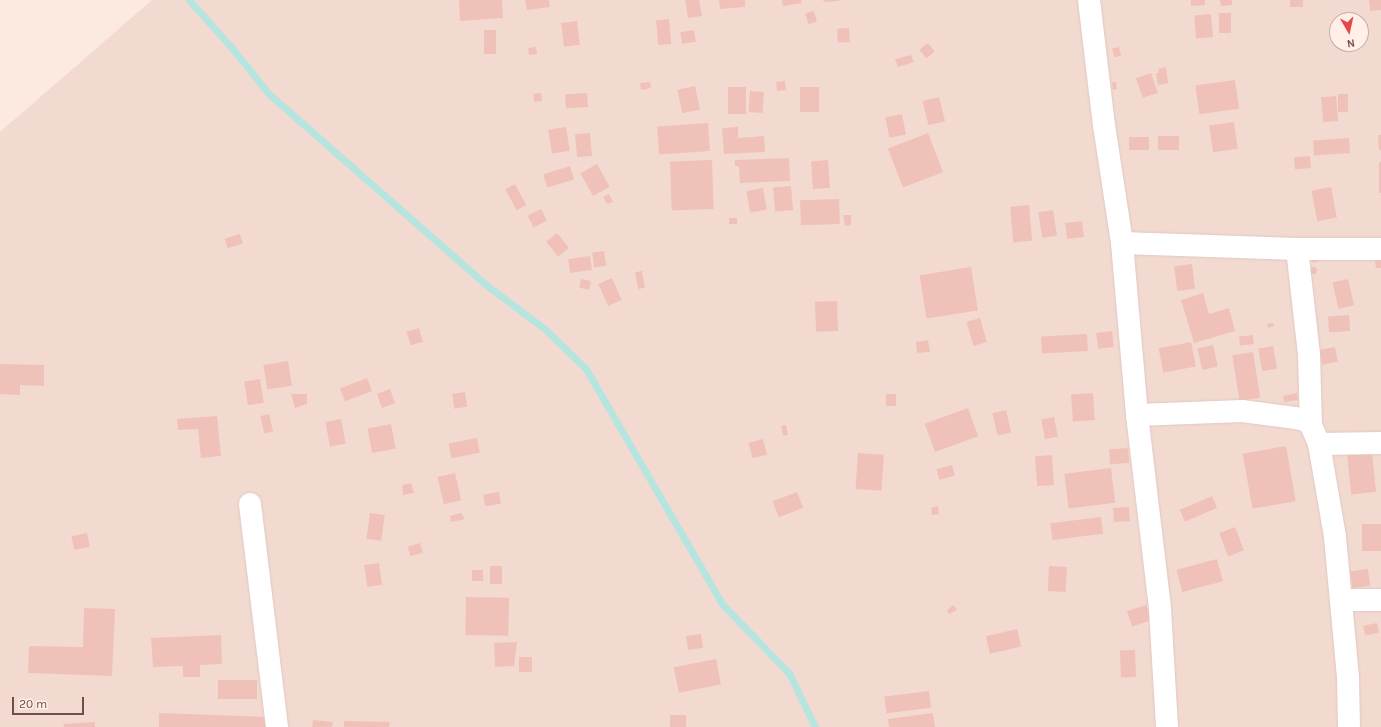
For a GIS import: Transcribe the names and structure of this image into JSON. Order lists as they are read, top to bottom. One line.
{"scale_bar":"20 m","north":"bottom"}
